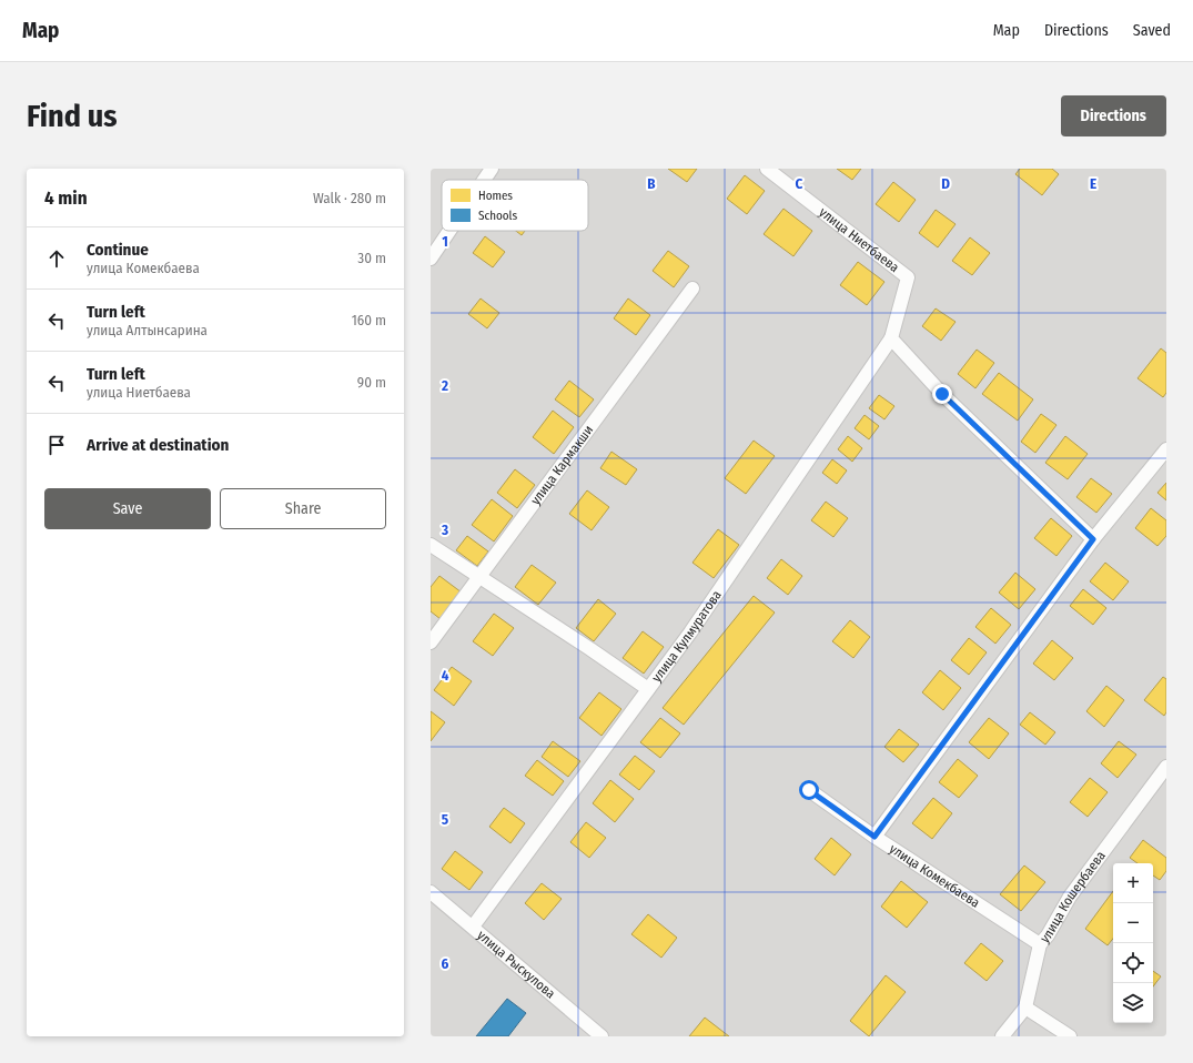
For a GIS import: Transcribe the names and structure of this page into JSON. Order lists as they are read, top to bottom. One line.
{"streets":{"street":["улица Ниетбаева","улица Кармакши","улица Кулмуратова","улица Комекбаева","улица Кошербаева","улица Рыскулова"]},"crossings":[["улица Ниетбаева","улица Кулмуратова"],["улица Кулмуратова","улица Рыскулова"],["улица Комекбаева","улица Кошербаева"]],"legend":["Homes","Schools"],"page":{"header":"Map","nav":["Map","Directions","Saved"],"buttons":["Directions",["Save","Share"]],"title":"Find us","heading":["4 min","Walk · 280 m"],"list":[["Continue","улица Комекбаева","30 m"],["Turn left","улица Алтынсарина","160 m"],["Turn left","улица Ниетбаева","90 m"],"Arrive at destination"],"map_buttons":["+","−"]},"grid":{"columns":["B","C","D","E"],"rows":["1","2","3","4","5","6"]}}
